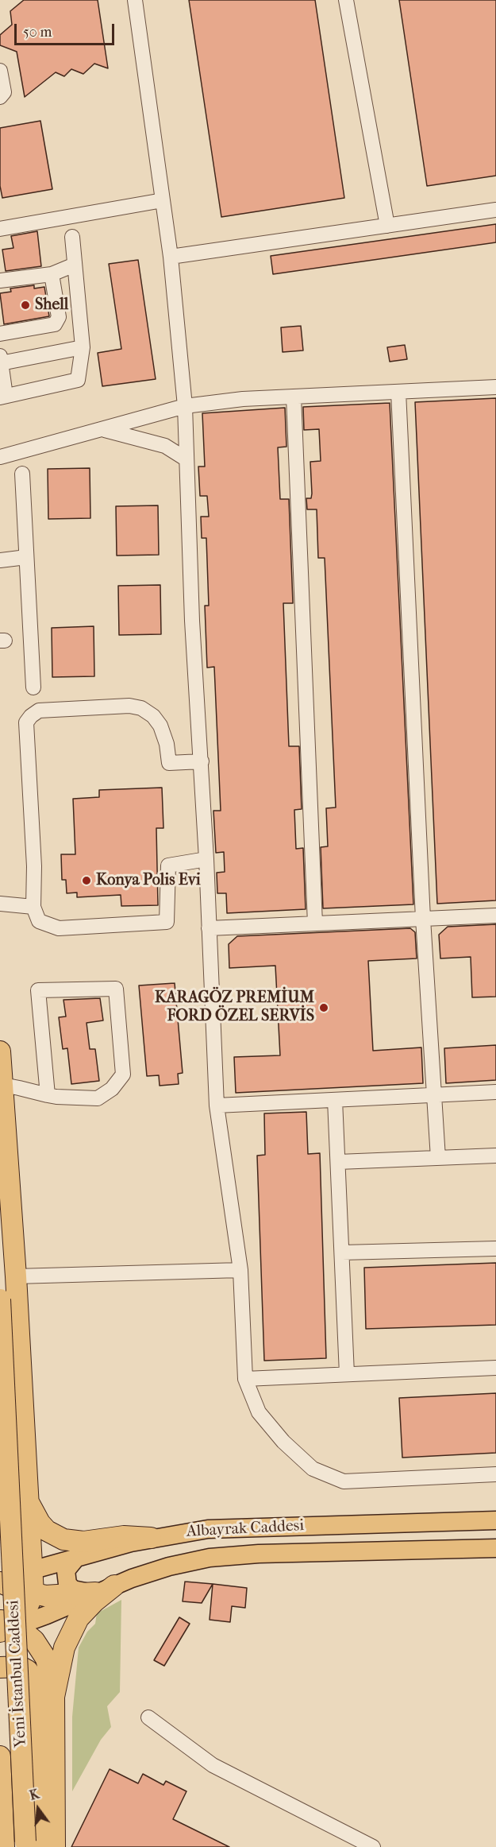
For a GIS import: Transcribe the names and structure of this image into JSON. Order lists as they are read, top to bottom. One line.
{"streets":{"highway":["Yeni İstanbul Caddesi"],"main road":["Albayrak Caddesi"]},"places":["Shell","Konya Polis Evi","KARAGÖZ PREMİUM FORD ÖZEL SERVİS"],"scale_bar":"50 m","north":"top"}
